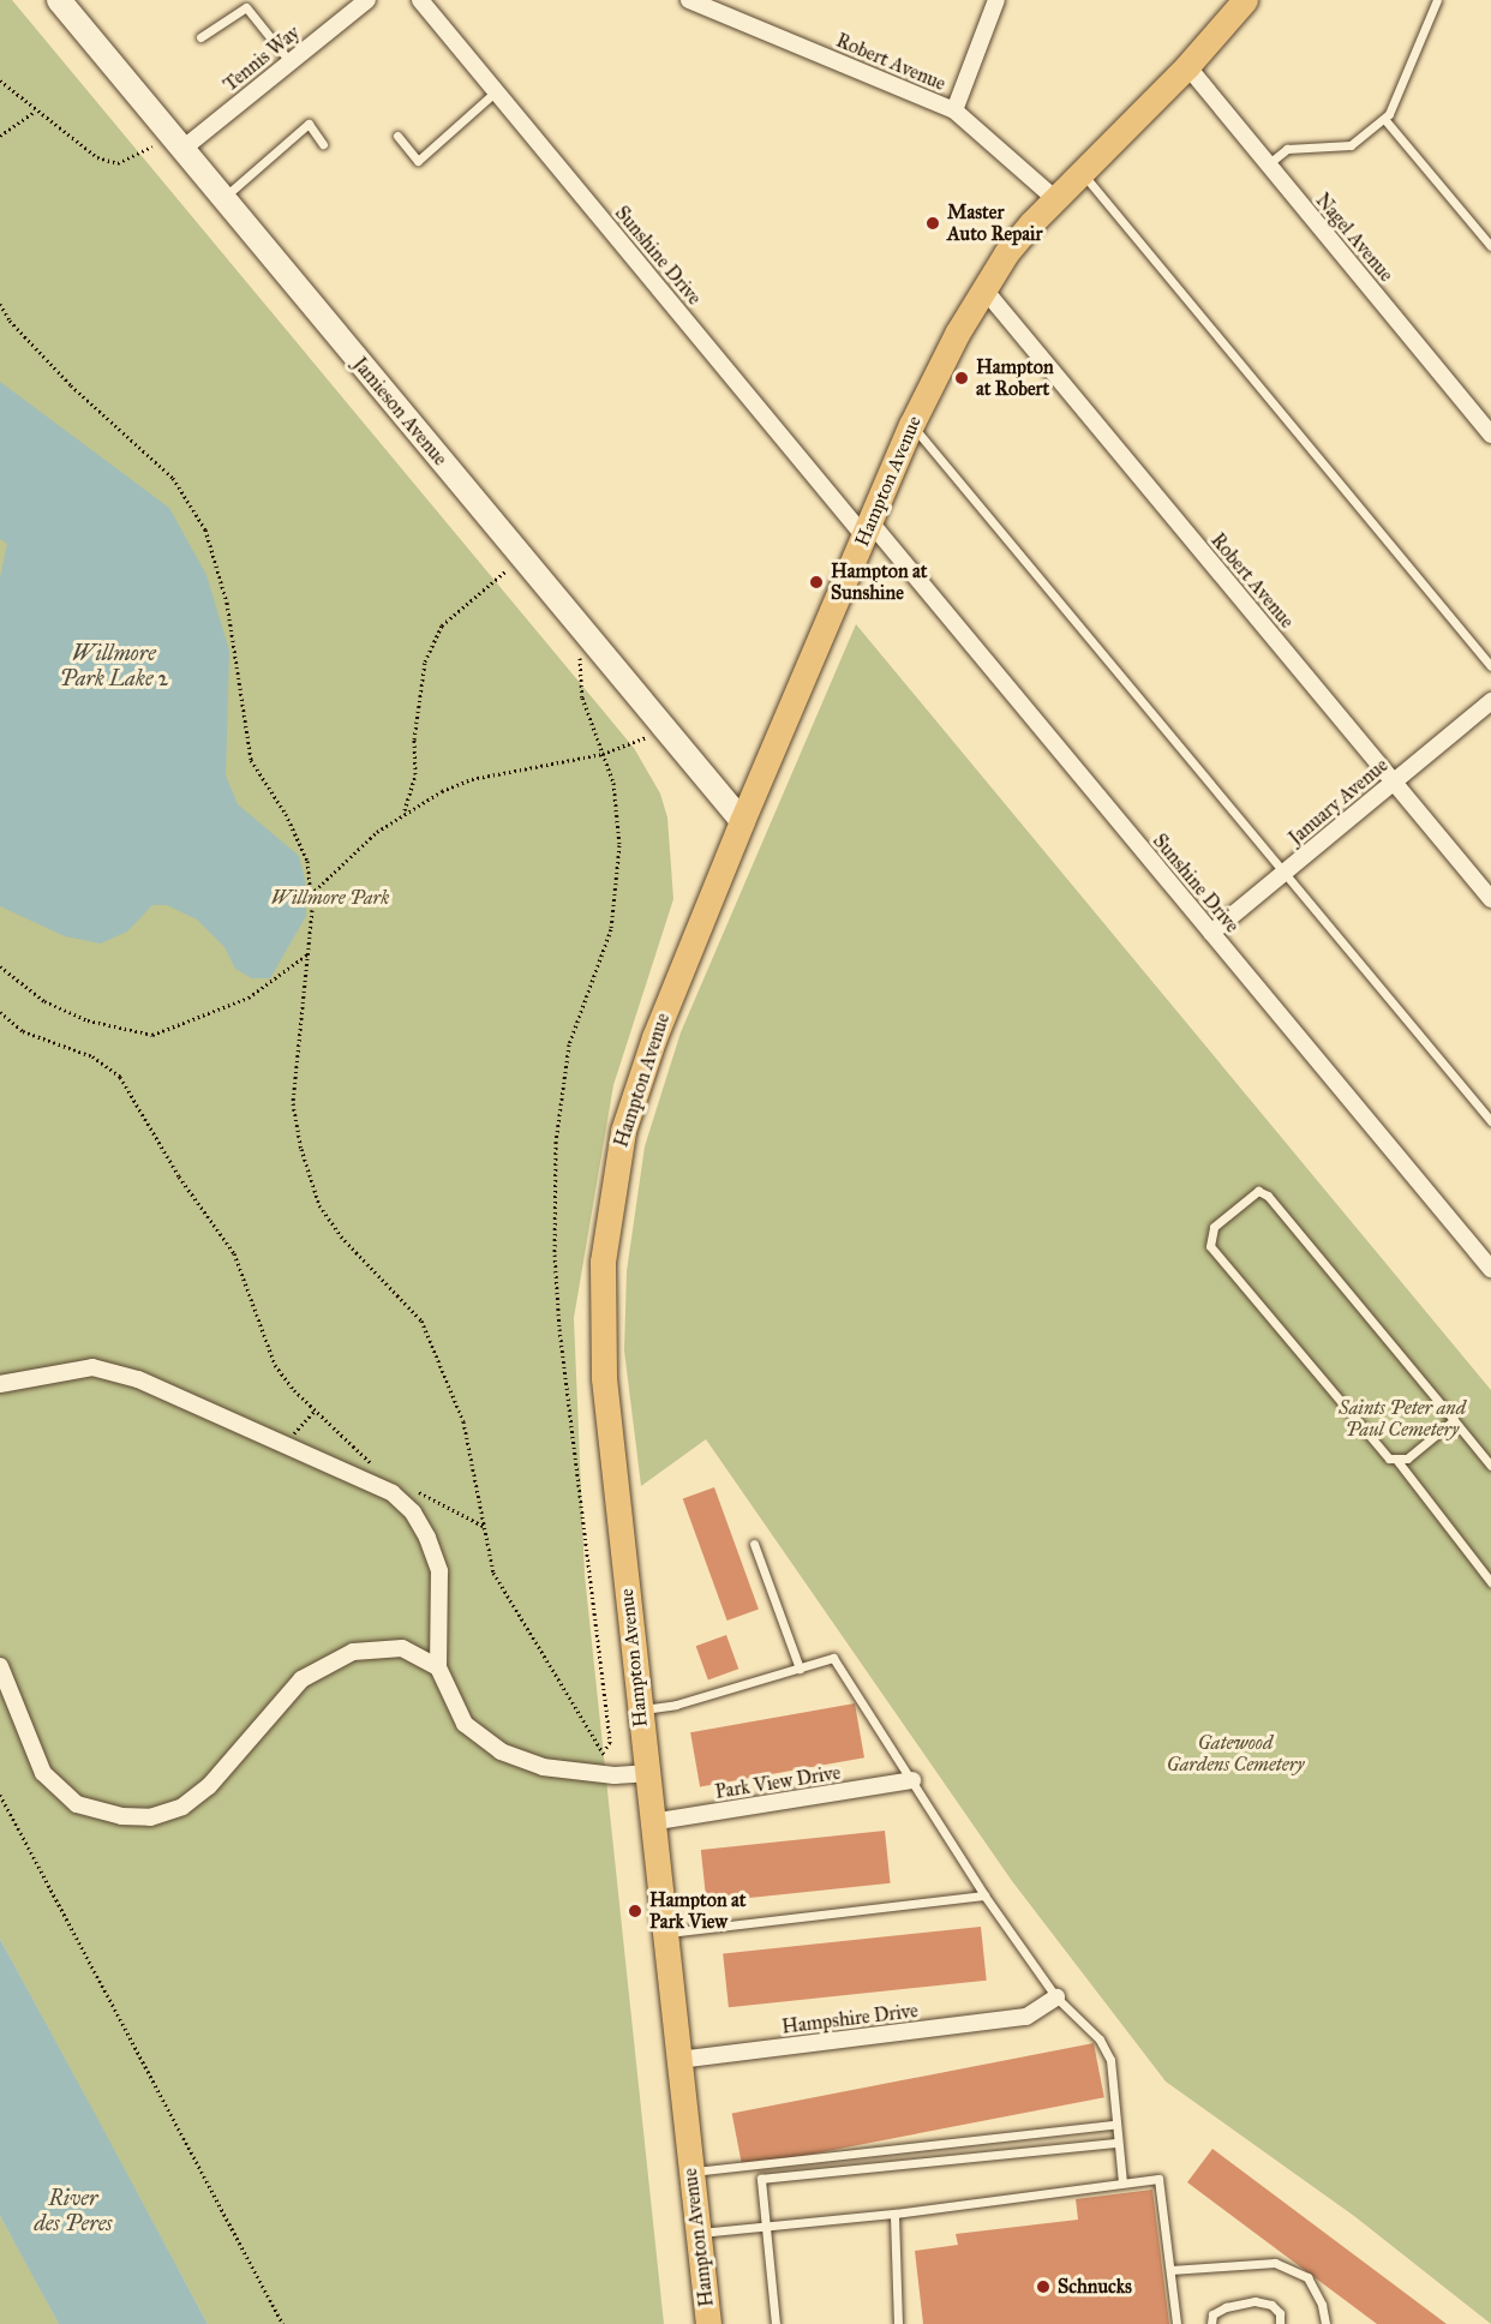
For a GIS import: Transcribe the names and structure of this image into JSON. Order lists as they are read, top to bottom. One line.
{"streets":{"main road":["Jamieson Avenue","Hampton Avenue"],"street":["Tennis Way","Robert Avenue","Nagel Avenue","Sunshine Drive","January Avenue","Park View Drive","Hampshire Drive"]},"crossings":[["Tennis Way","Jamieson Avenue"],["Robert Avenue","Hampton Avenue"],["Robert Avenue","January Avenue"],["Nagel Avenue","Hampton Avenue"],["Sunshine Drive","Hampton Avenue"],["Sunshine Drive","January Avenue"],["Jamieson Avenue","Hampton Avenue"],["Hampton Avenue","Park View Drive"],["Hampton Avenue","Hampshire Drive"]],"water":["Willmore Park Lake 2","River des Peres"],"parks":["Willmore Park","Saints Peter and Paul Cemetery","Gatewood Gardens Cemetery"],"places":["Master Auto Repair","Hampton at Robert","Hampton at Sunshine","Hampton at Park View","Schnucks"]}
